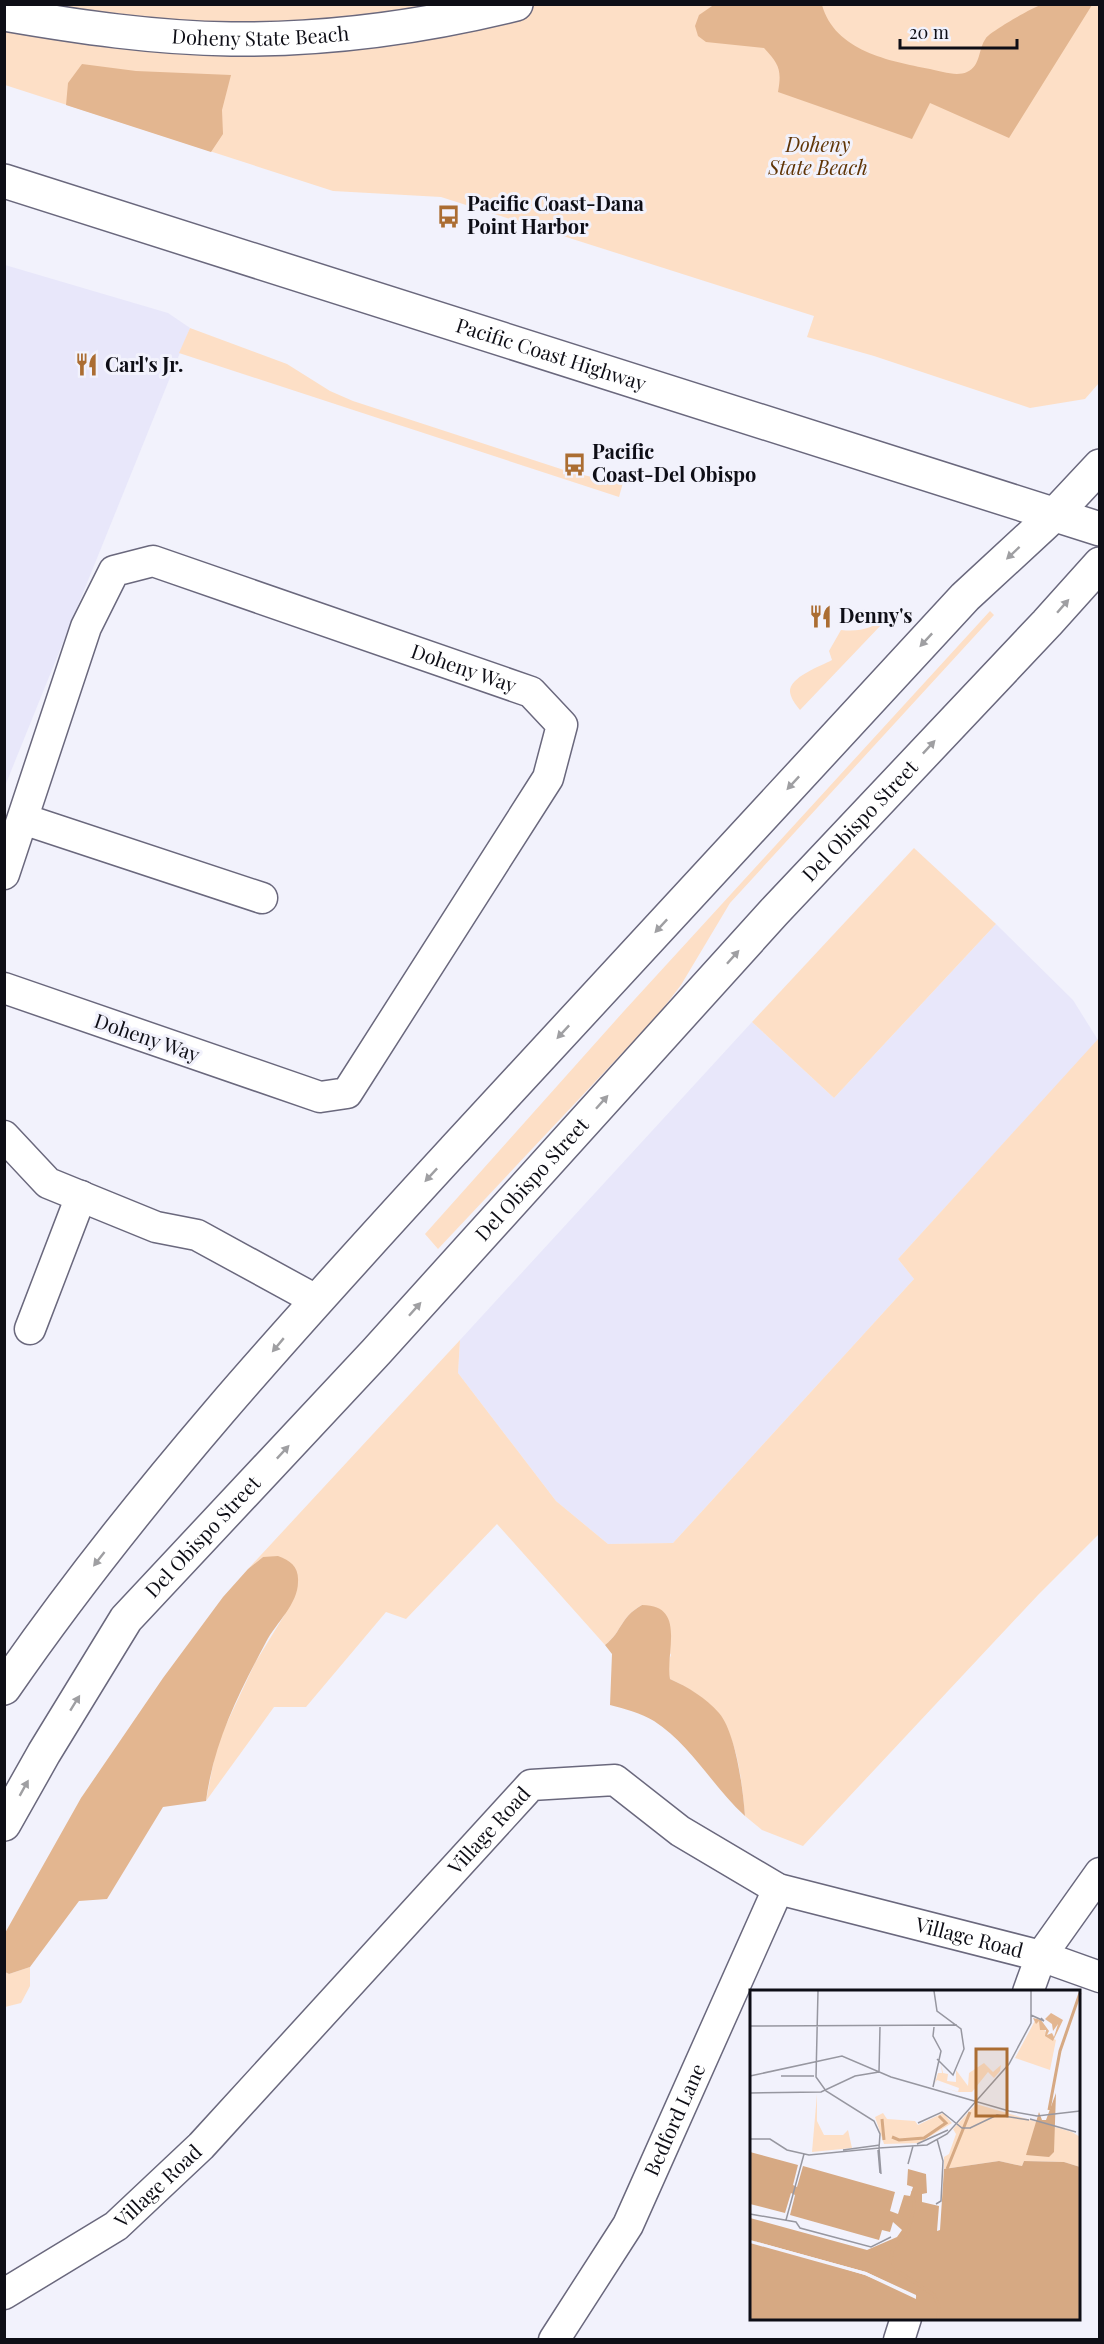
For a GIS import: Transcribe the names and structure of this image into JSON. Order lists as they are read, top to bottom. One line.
{"streets":{"main road":["Doheny State Beach","Pacific Coast Highway","Del Obispo Street"],"street":["Doheny Way","Village Road","Bedford Lane"]},"crossings":[["Village Road","Bedford Lane"]],"parks":["Doheny State Beach"],"places":{"bus stop":["Pacific Coast-Dana Point Harbor","Pacific Coast-Del Obispo"],"restaurant":["Carl's Jr.","Denny's"]},"scale_bar":"20 m"}
